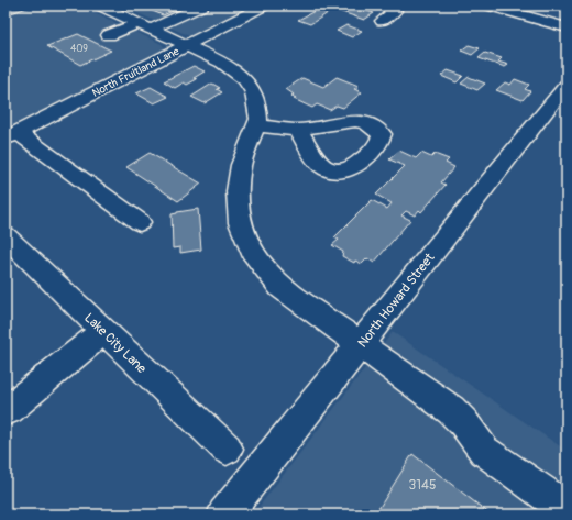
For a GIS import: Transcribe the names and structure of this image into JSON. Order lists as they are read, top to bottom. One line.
{"streets":{"street":["North Fruitland Lane","North Howard Street","Lake City Lane"]},"house_numbers":["409","3145"]}
